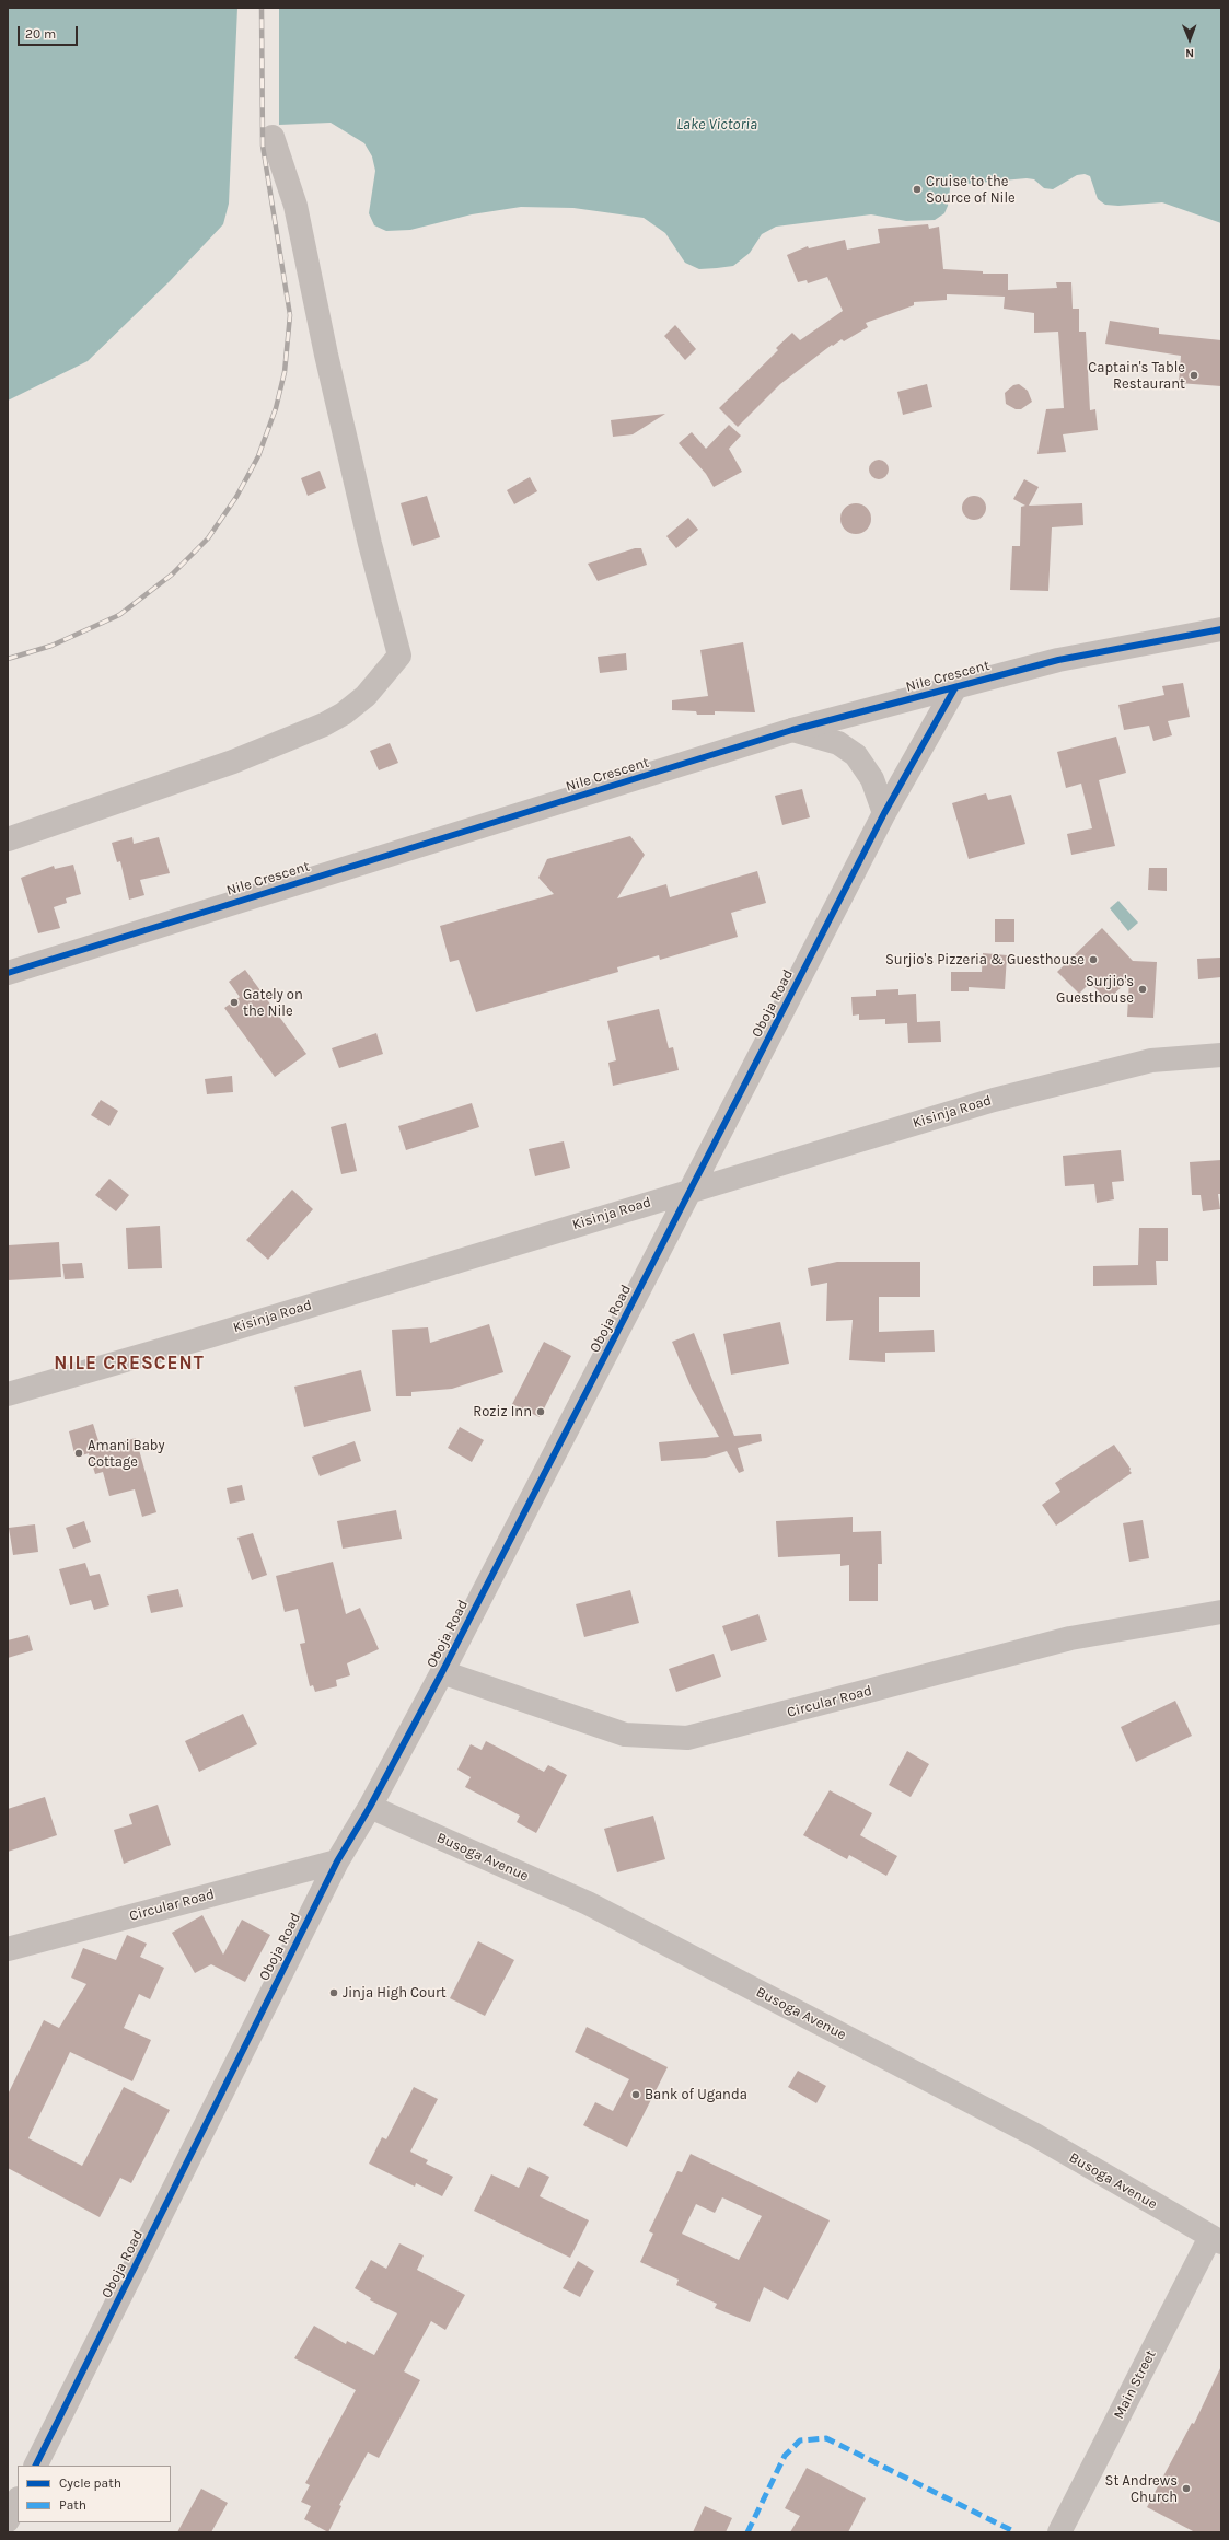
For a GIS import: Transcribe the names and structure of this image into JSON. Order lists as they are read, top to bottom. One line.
{"streets":{"street":["Nile Crescent","Oboja Road","Kisinja Road","Circular Road","Busoga Avenue","Main Street"]},"crossings":[["Nile Crescent","Oboja Road"],["Oboja Road","Kisinja Road"],["Oboja Road","Circular Road"],["Oboja Road","Busoga Avenue"],["Busoga Avenue","Main Street"]],"districts":["NILE CRESCENT"],"water":["Lake Victoria"],"places":["Cruise to the Source of Nile","Captain's Table Restaurant","Surjio's Pizzeria & Guesthouse","Surjio's Guesthouse","Gately on the Nile","Roziz Inn","Amani Baby Cottage","Jinja High Court","Bank of Uganda","St Andrews Church"],"legend":["Cycle path","Path"],"scale_bar":"20 m","north":"bottom"}
